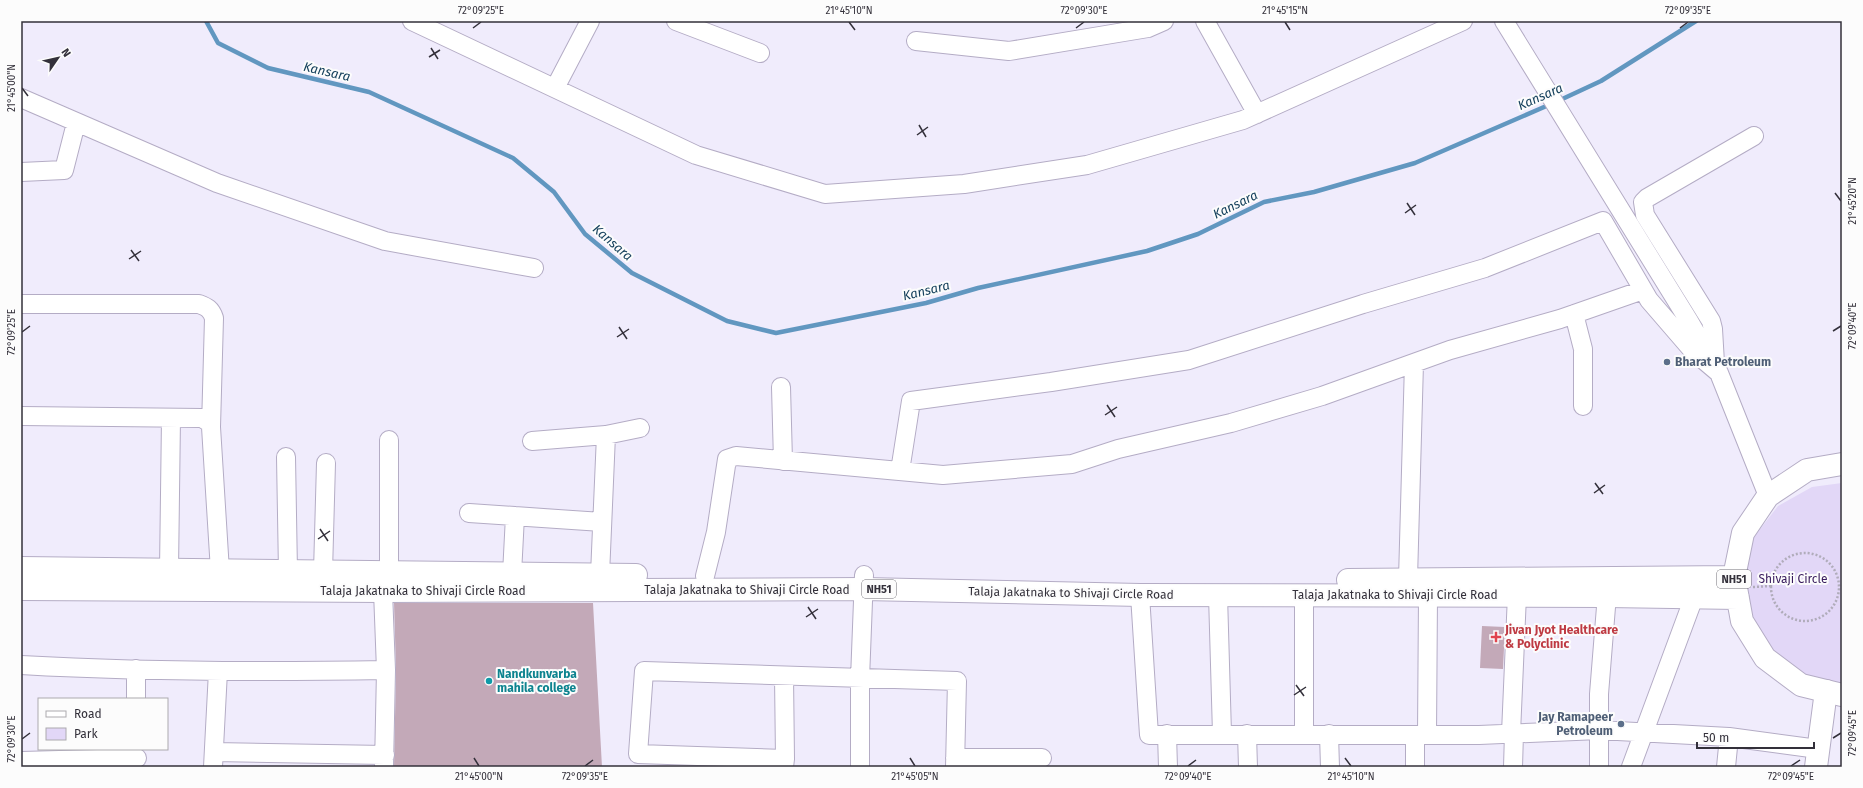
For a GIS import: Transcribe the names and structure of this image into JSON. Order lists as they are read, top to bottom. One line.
{"streets":{"main road":["NH51","Talaja Jakatnaka to Shivaji Circle Road"]},"crossings":[["NH51","Talaja Jakatnaka to Shivaji Circle Road"]],"water":["Kansara"],"parks":["Shivaji Circle"],"places":{"other":["Bharat Petroleum","Nandkunvarba mahila college","Jay Ramapeer Petroleum"],"health":["Jivan Jyot Healthcare & Polyclinic"]},"legend":["Road","Park"],"scale_bar":"50 m","north":"top right","coordinates":["72°09'25\"E","21°45'10\"N","72°09'30\"E","21°45'15\"N","72°09'35\"E","21°45'00\"N","21°45'20\"N","72°09'40\"E","72°09'45\"E","21°45'05\"N"]}
